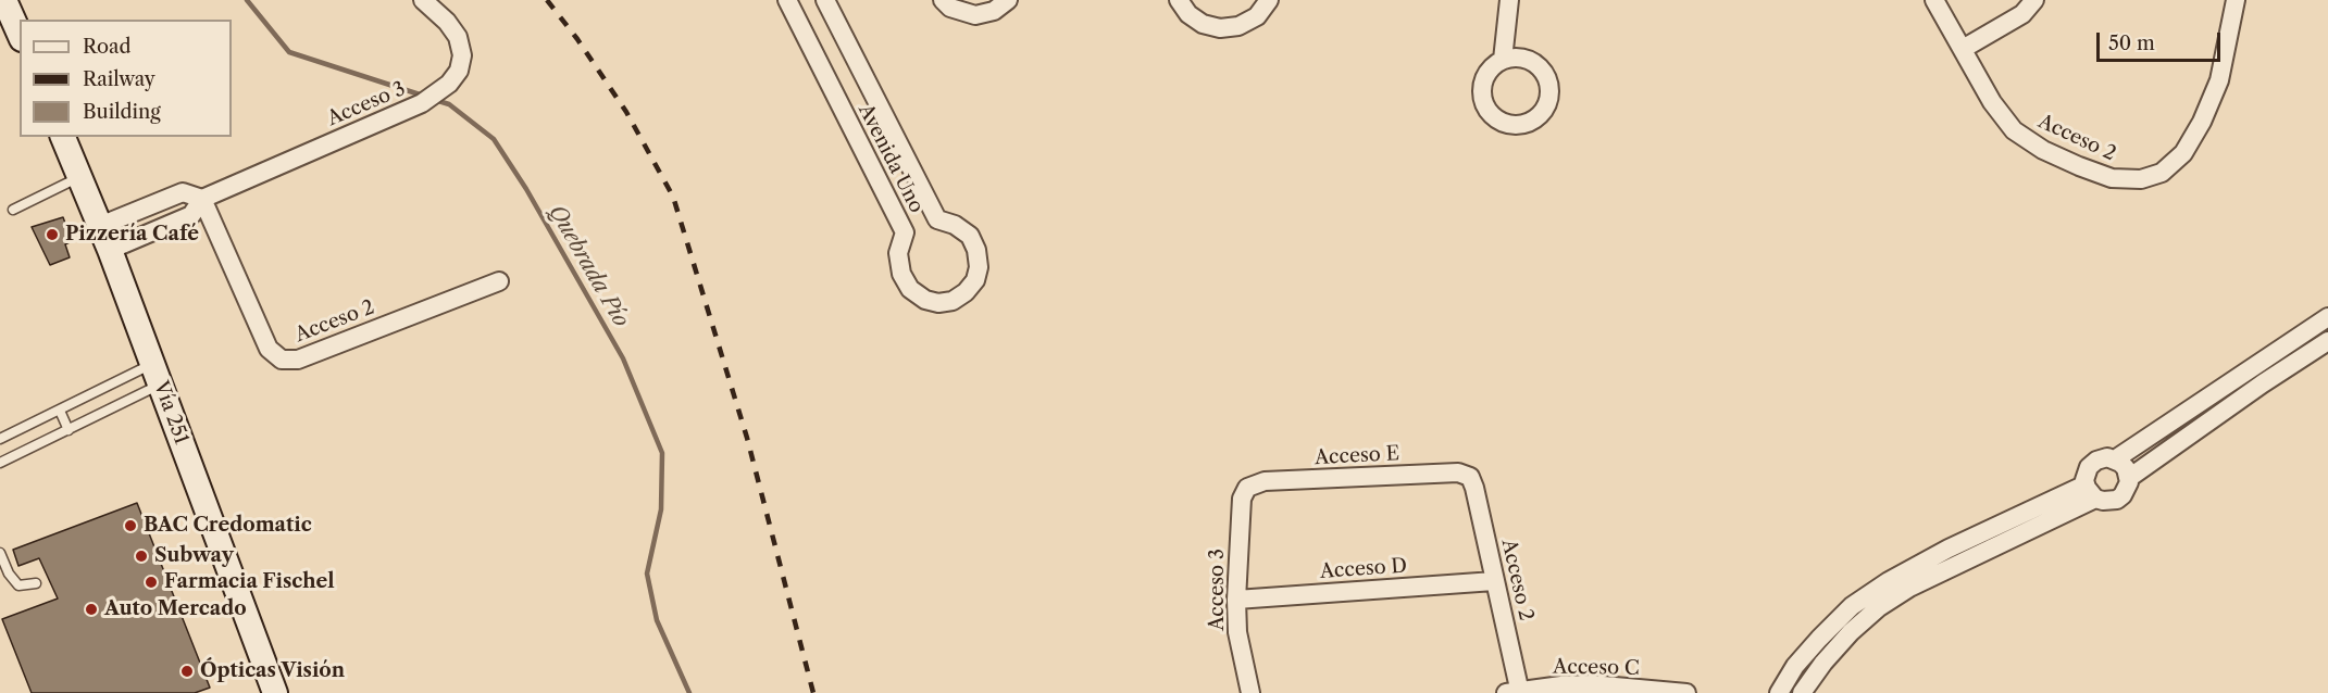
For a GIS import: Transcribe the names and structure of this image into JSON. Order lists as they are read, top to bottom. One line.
{"streets":{"main road":["Vía 251"],"street":["Acceso 3","Acceso 2","Avenida Uno","Acceso E","Acceso D","Acceso C"]},"crossings":[["Acceso 3","Acceso 2"],["Acceso 3","Acceso E"],["Acceso 3","Acceso D"],["Acceso 2","Acceso E"],["Acceso 2","Acceso D"],["Acceso 2","Acceso C"]],"water":["Quebrada Pío"],"places":["Pizzería Café","BAC Credomatic","Subway","Farmacia Fischel","Auto Mercado","Ópticas Visión"],"legend":["Road","Railway","Building"],"scale_bar":"50 m"}
